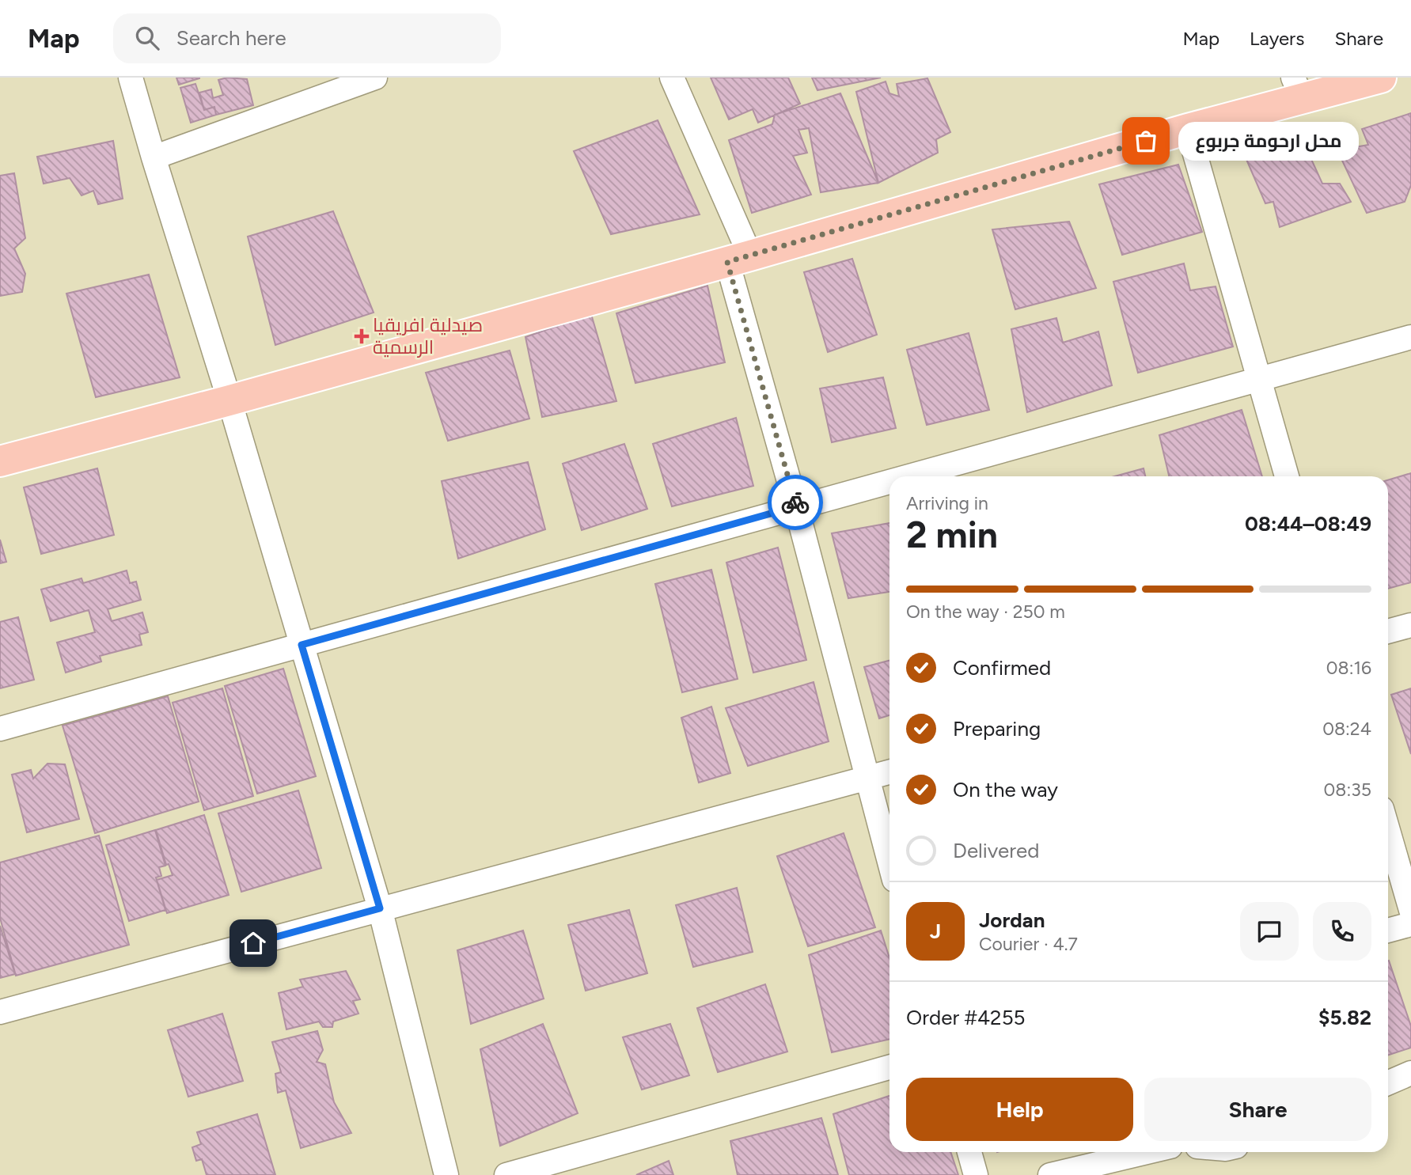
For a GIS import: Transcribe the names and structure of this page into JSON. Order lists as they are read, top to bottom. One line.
{"places":{"other":["محل ارحومة جربوع"],"health":["صيدلية افريقيا الرسمية"]},"page":{"header":"Map","search":"Search here","nav":["Map","Layers","Share"],"bubble":"محل ارحومة جربوع","heading":["2 min","Arriving in","08:44–08:49"],"panel":["Jordan","Courier · 4.7","Order #4255","$5.82"],"bar":"On the way · 250 m","list":[["Confirmed","08:16"],["Preparing","08:24"],["On the way","08:35"],"Delivered"],"round":"J","buttons":["Help","Share"]}}
